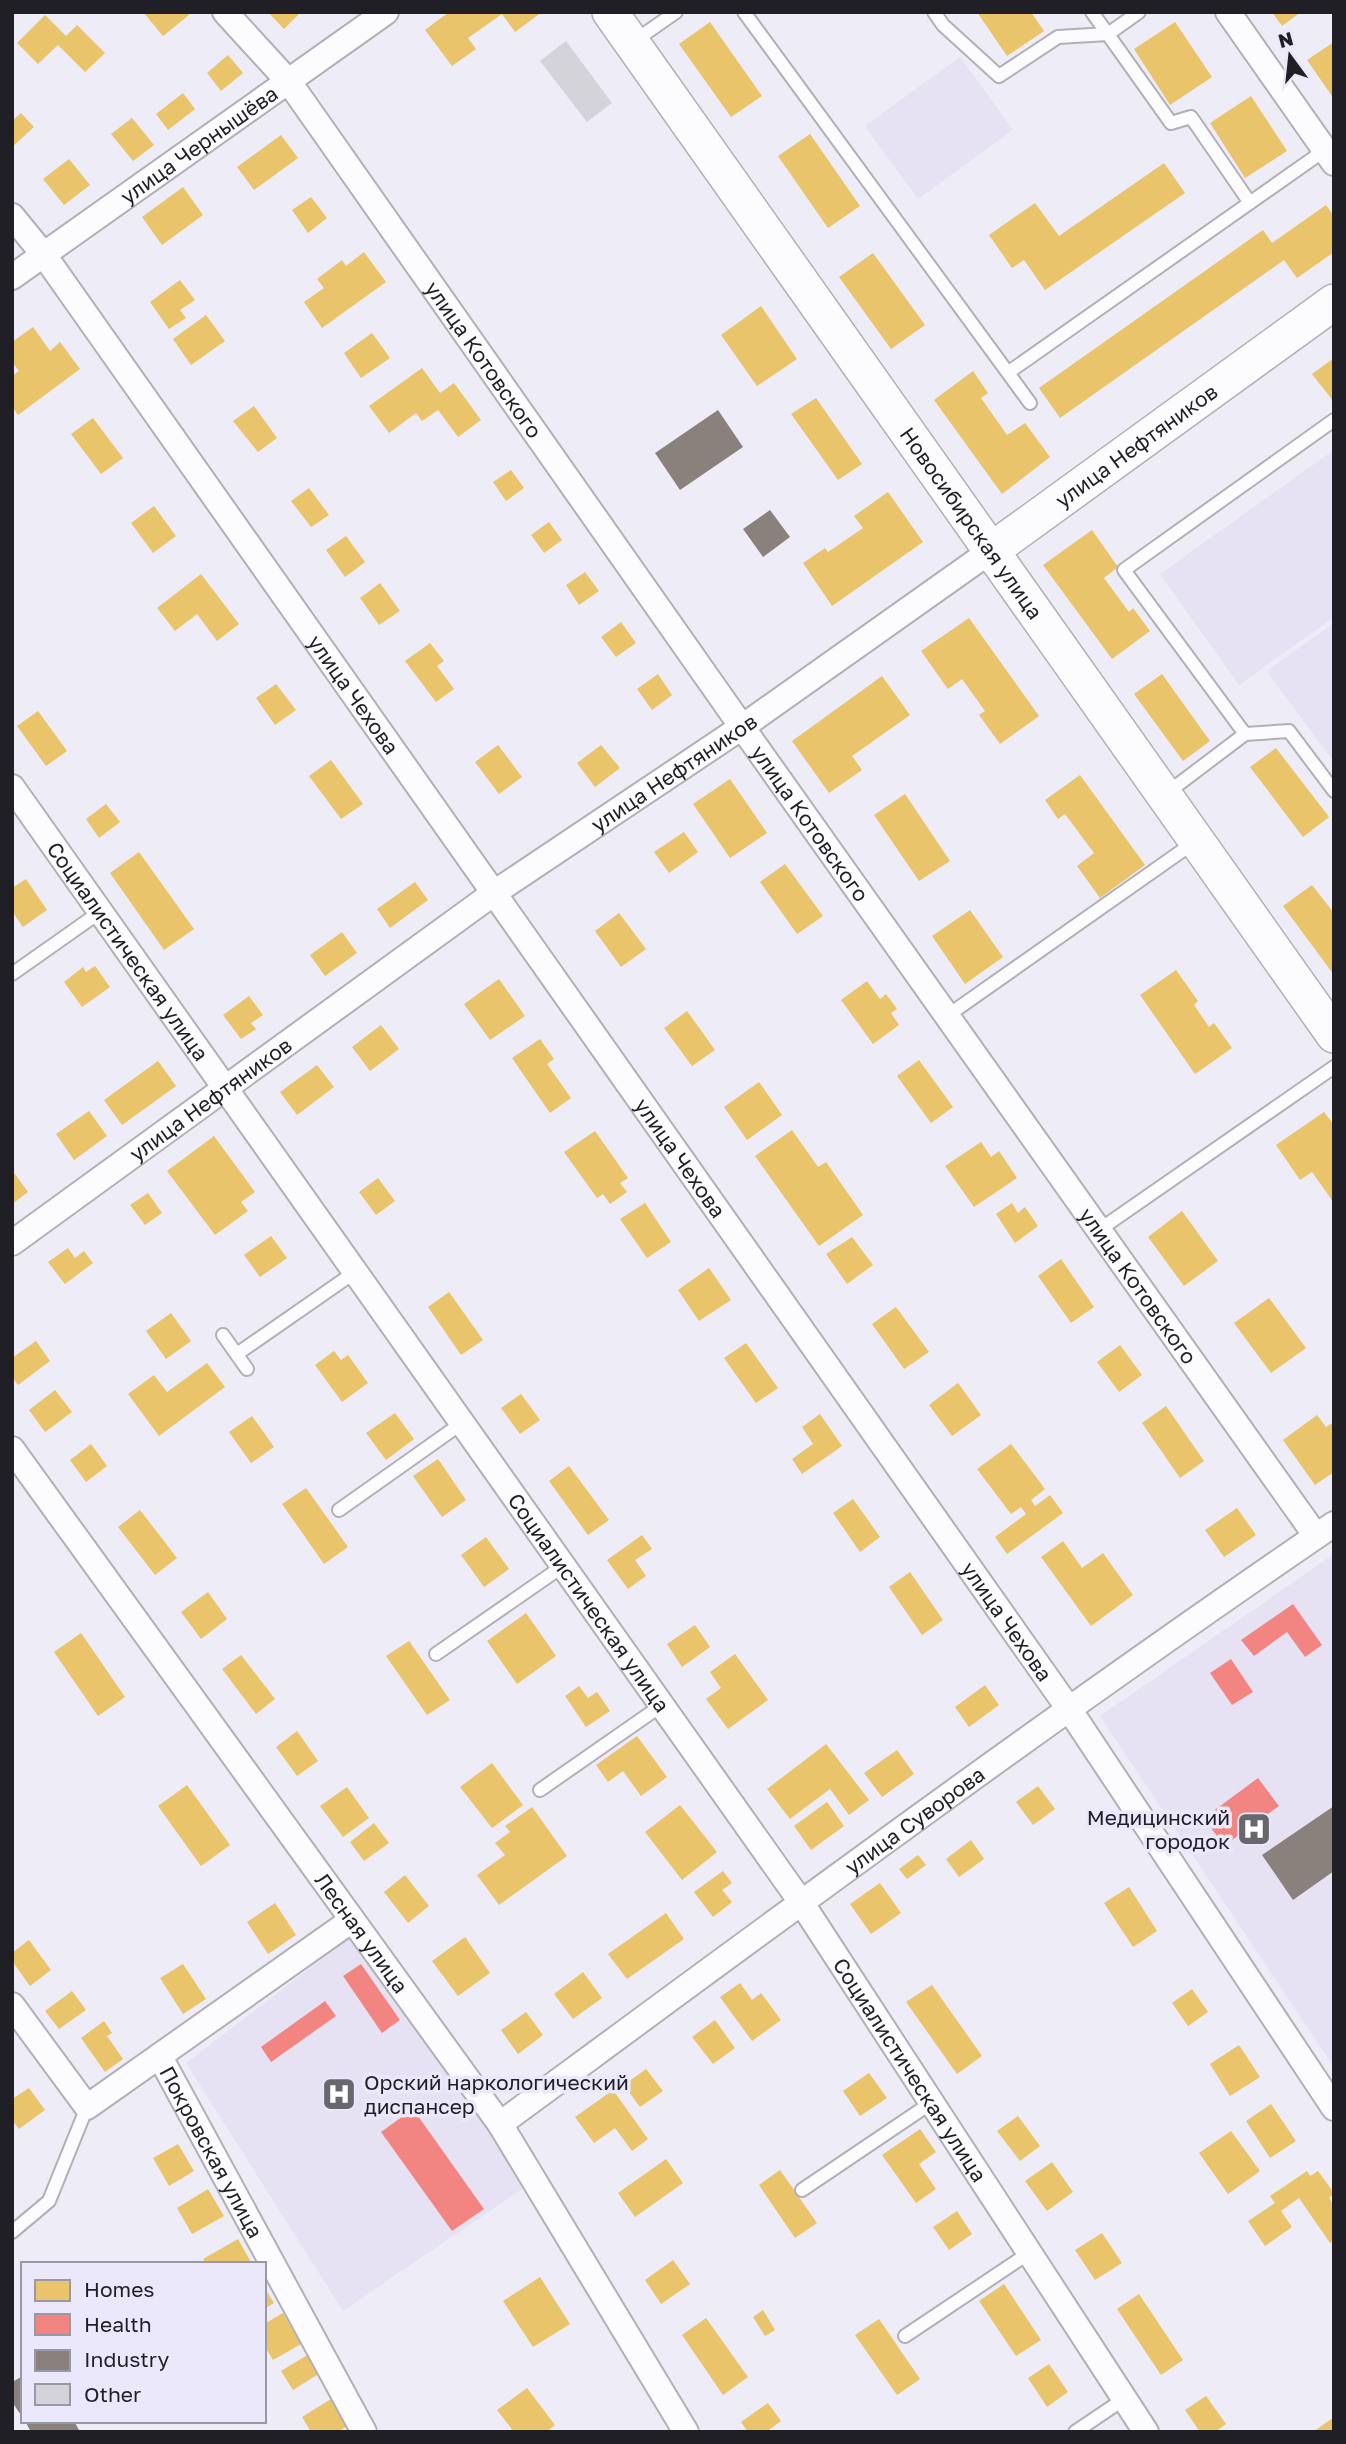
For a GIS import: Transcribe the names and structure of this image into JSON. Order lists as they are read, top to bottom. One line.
{"streets":{"main road":["улица Нефтяников","Новосибирская улица"],"street":["улица Чернышёва","улица Котовского","улица Чехова","Социалистическая улица","улица Суворова","Лесная улица","Покровская улица"]},"crossings":[["улица Чернышёва","улица Котовского"],["улица Чернышёва","улица Чехова"],["улица Котовского","улица Нефтяников"],["улица Котовского","улица Суворова"],["улица Нефтяников","Новосибирская улица"],["улица Нефтяников","улица Чехова"],["улица Нефтяников","Социалистическая улица"],["улица Чехова","улица Суворова"],["Социалистическая улица","улица Суворова"],["улица Суворова","Лесная улица"]],"places":{"hospital":["Медицинский городок","Орский наркологический диспансер"]},"legend":["Homes","Health","Industry","Other"],"north":"top"}
